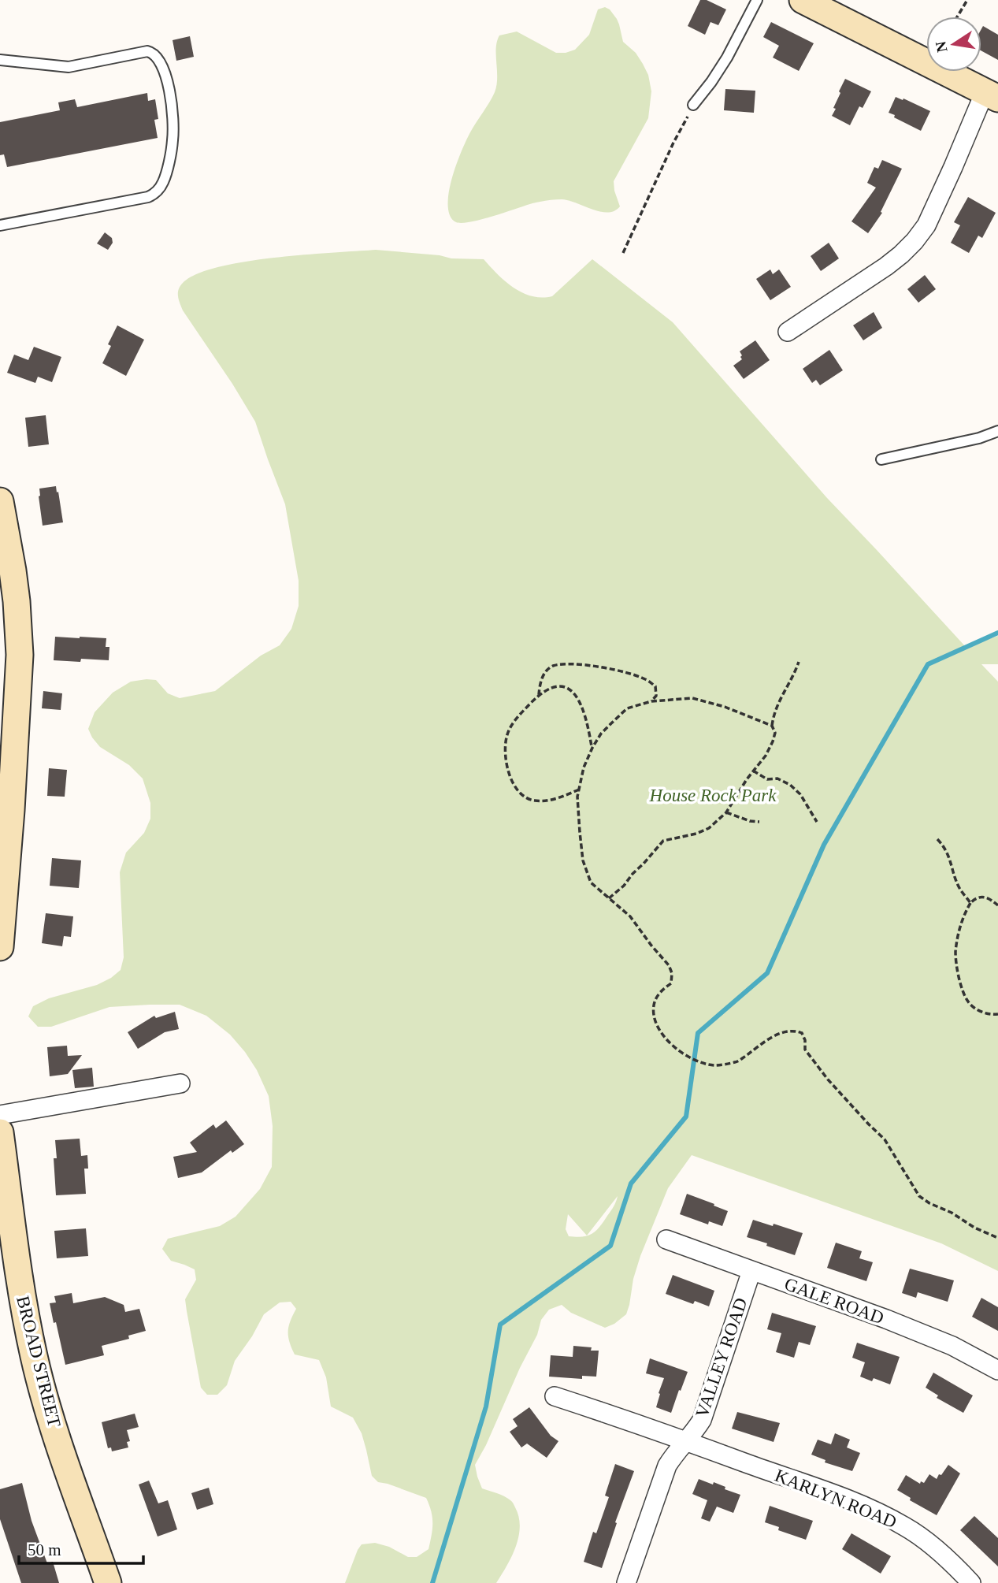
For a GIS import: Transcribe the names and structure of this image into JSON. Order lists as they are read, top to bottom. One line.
{"streets":{"main road":["BROAD STREET"],"street":["GALE ROAD","VALLEY ROAD","KARLYN ROAD"]},"crossings":[["GALE ROAD","VALLEY ROAD"],["VALLEY ROAD","KARLYN ROAD"]],"parks":["House Rock Park"],"scale_bar":"50 m","north":"left"}
